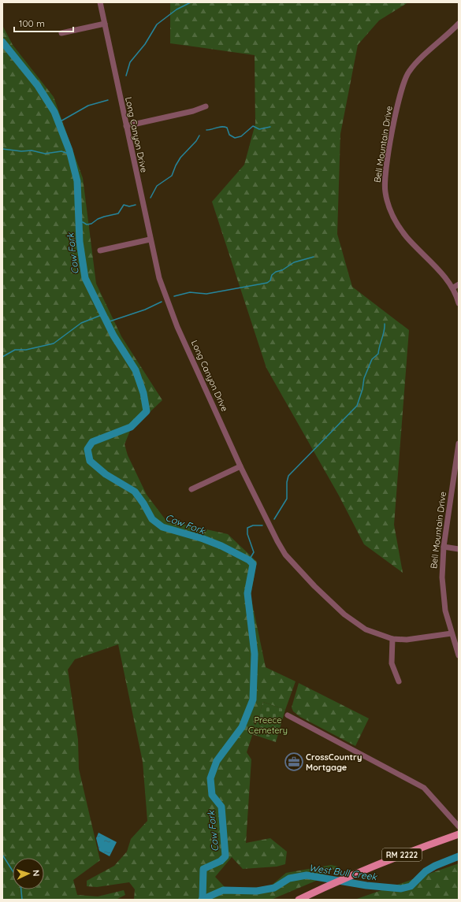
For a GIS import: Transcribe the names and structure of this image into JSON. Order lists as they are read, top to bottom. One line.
{"streets":{"main road":["RM 2222"],"street":["Long Canyon Drive","Bell Mountain Drive"]},"crossings":[["Long Canyon Drive","Bell Mountain Drive"]],"water":["Cow Fork","West Bull Creek"],"parks":["Preece Cemetery"],"places":{"office":["CrossCountry Mortgage"]},"scale_bar":"100 m","north":"right"}
